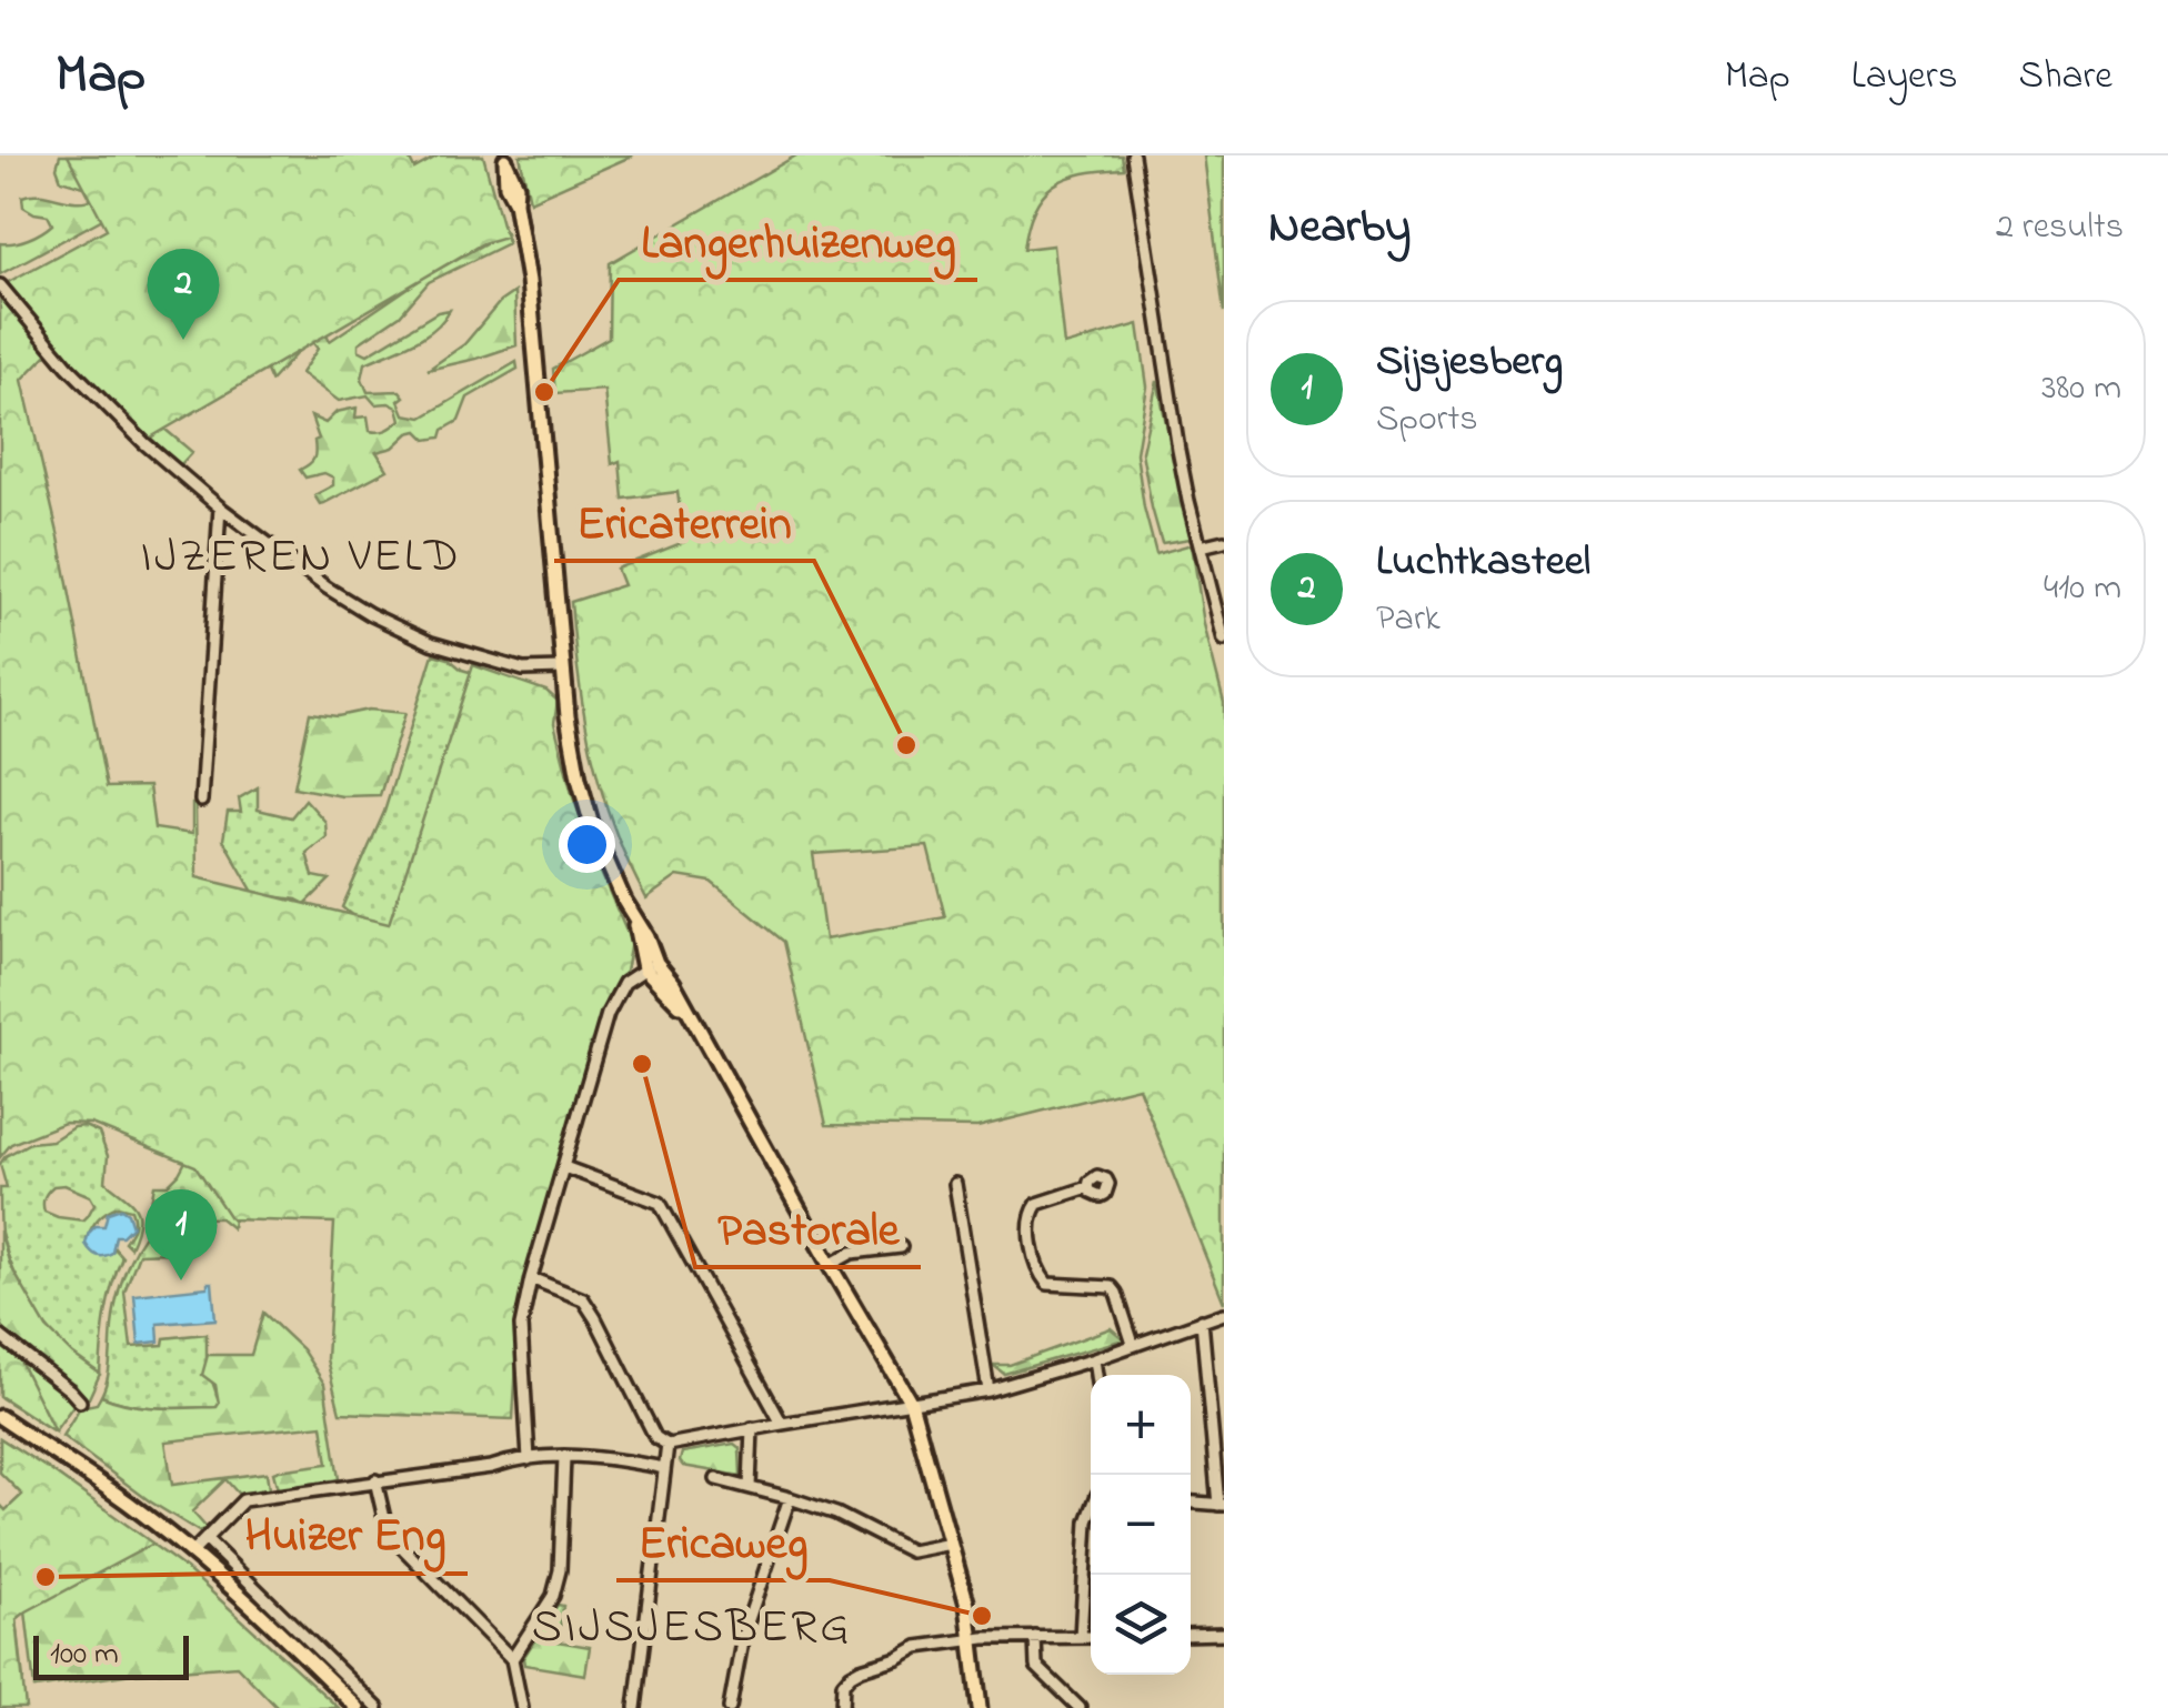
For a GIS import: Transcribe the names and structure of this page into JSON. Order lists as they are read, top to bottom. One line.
{"districts":["IJZEREN VELD","SIJSJESBERG"],"places":["Langerhuizenweg","Ericaterrein","Pastorale","Huizer Eng","Ericaweg"],"scale_bar":"100 m","page":{"header":"Map","nav":["Map","Layers","Share"],"heading":["Nearby","2 results"],"pins":["2","1"],"list":[{"mark":"1","name":"Sijsjesberg","note":"Sports","value":"380 m"},{"mark":"2","name":"Luchtkasteel","note":"Park","value":"410 m"}],"map_buttons":["+","−"],"scale":"100 m"}}
